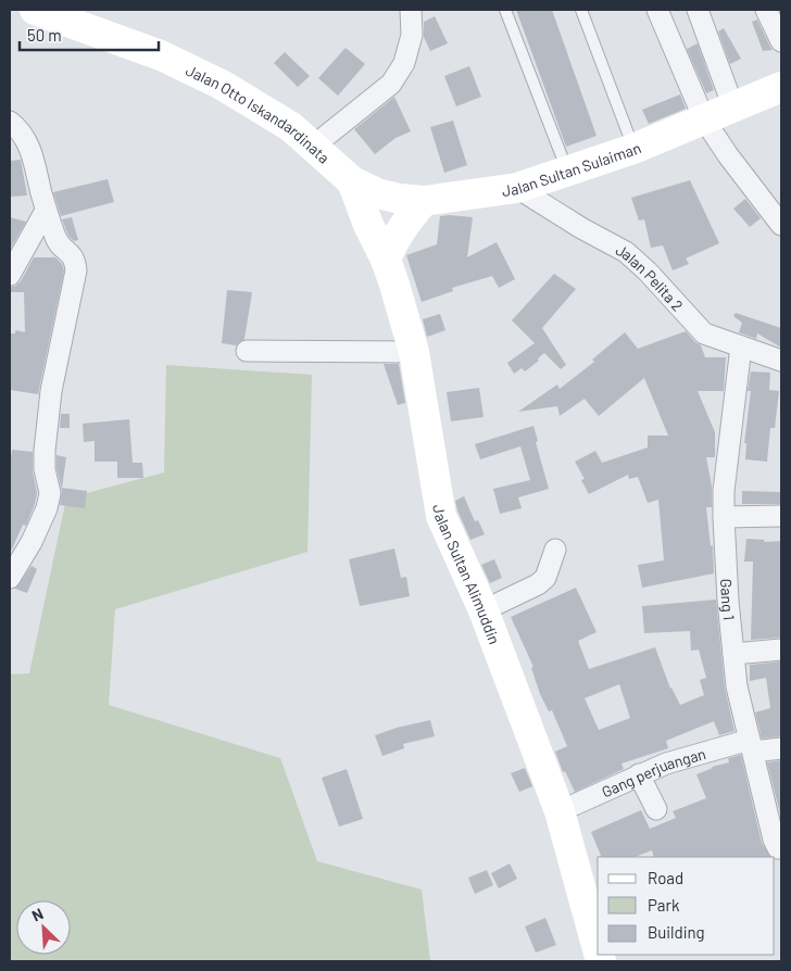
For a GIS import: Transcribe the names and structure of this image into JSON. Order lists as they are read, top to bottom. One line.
{"streets":{"main road":["Jalan Otto Iskandardinata","Jalan Sultan Sulaiman","Jalan Sultan Alimuddin"],"street":["Jalan Pelita 2","Gang 1","Gang perjuangan"]},"crossings":[["Jalan Otto Iskandardinata","Jalan Sultan Sulaiman"],["Jalan Otto Iskandardinata","Jalan Sultan Alimuddin"],["Jalan Sultan Sulaiman","Jalan Pelita 2"],["Jalan Sultan Sulaiman","Jalan Sultan Alimuddin"],["Jalan Pelita 2","Gang 1"],["Jalan Sultan Alimuddin","Gang perjuangan"],["Gang 1","Gang perjuangan"]],"legend":["Road","Park","Building"],"scale_bar":"50 m","north":"top left"}
